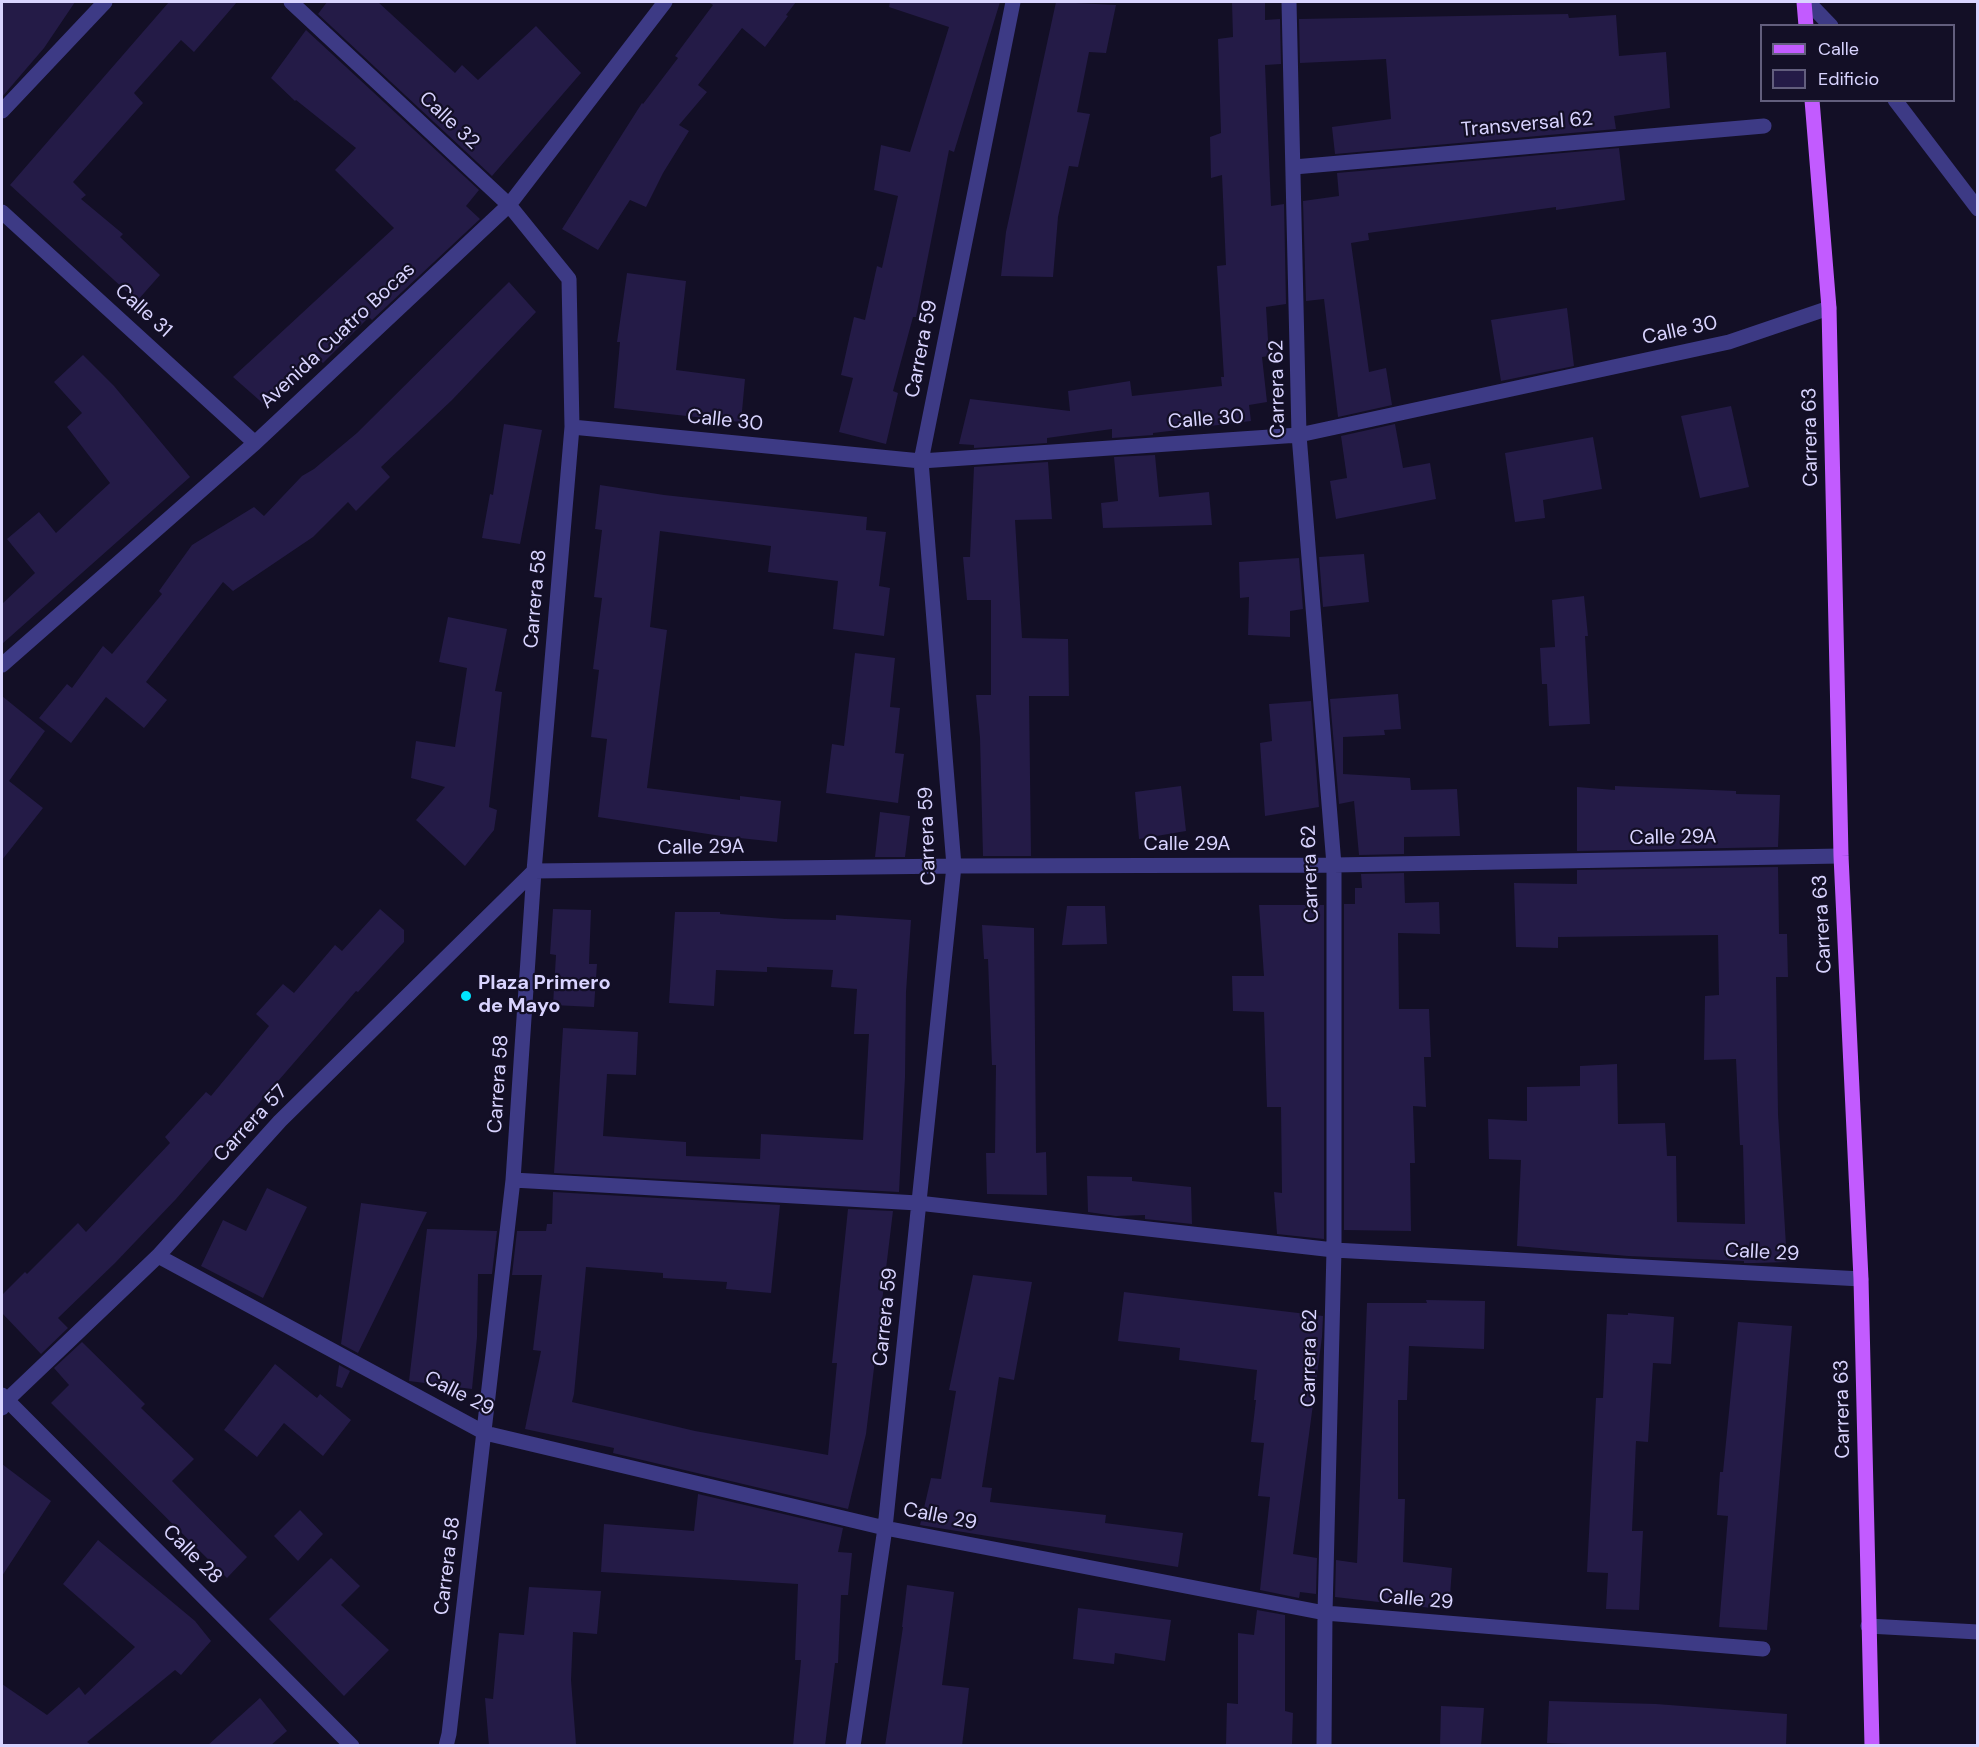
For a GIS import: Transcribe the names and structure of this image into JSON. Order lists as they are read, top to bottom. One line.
{"streets":{"main road":["Carrera 63"],"street":["Calle 32","Transversal 62","Calle 31","Calle 30","Avenida Cuatro Bocas","Carrera 59","Carrera 62","Carrera 58","Calle 29A","Carrera 57","Calle 29","Calle 28"]},"crossings":[["Calle 32","Avenida Cuatro Bocas"],["Calle 32","Carrera 58"],["Transversal 62","Carrera 62"],["Calle 31","Avenida Cuatro Bocas"],["Calle 30","Carrera 59"],["Calle 30","Carrera 62"],["Calle 30","Carrera 63"],["Calle 30","Carrera 58"],["Carrera 59","Calle 29A"],["Carrera 59","Calle 29"],["Carrera 62","Calle 29A"],["Carrera 62","Calle 29"],["Carrera 63","Calle 29A"],["Carrera 63","Calle 29"],["Carrera 58","Calle 29A"],["Carrera 58","Carrera 57"],["Carrera 58","Calle 29"],["Calle 29A","Carrera 57"],["Carrera 57","Calle 29"],["Carrera 57","Calle 28"]],"places":["Plaza Primero de Mayo"],"legend":["Calle","Edificio"]}
